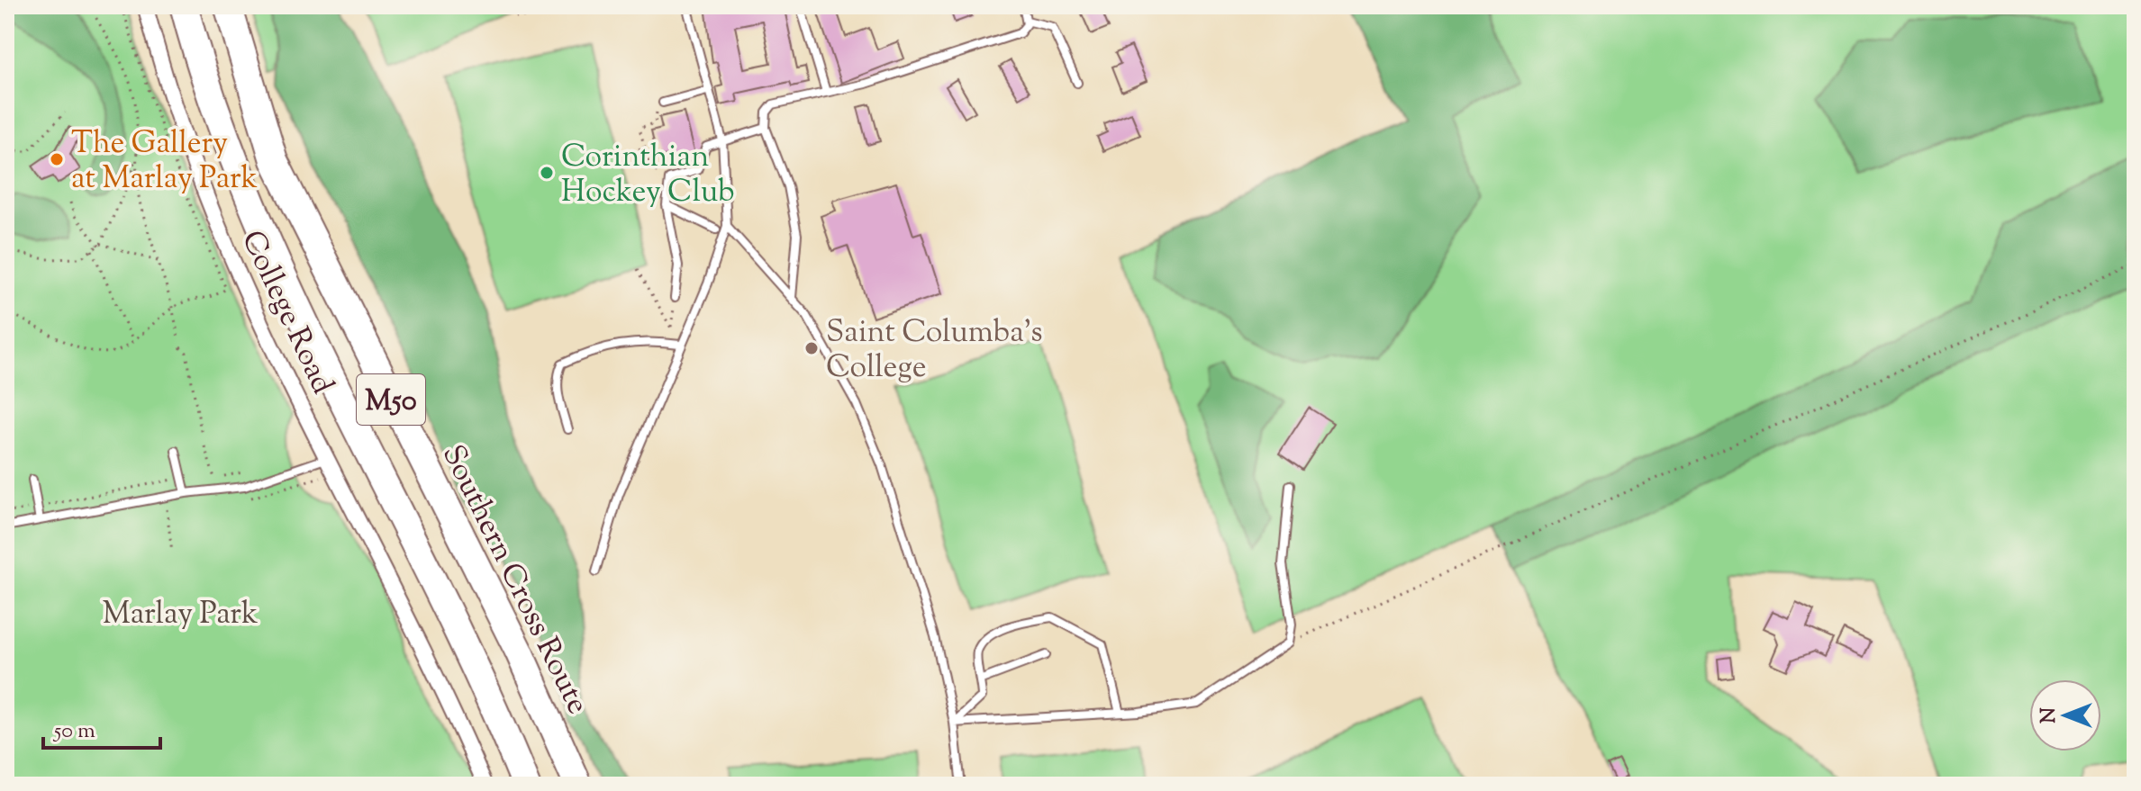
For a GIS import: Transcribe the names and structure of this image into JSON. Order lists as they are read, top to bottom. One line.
{"streets":{"highway":["M50","Southern Cross Route"],"street":["College Road"]},"parks":["Marlay Park"],"places":["The Gallery at Marlay Park","Corinthian Hockey Club","Saint Columba's College"],"scale_bar":"50 m","north":"left"}
